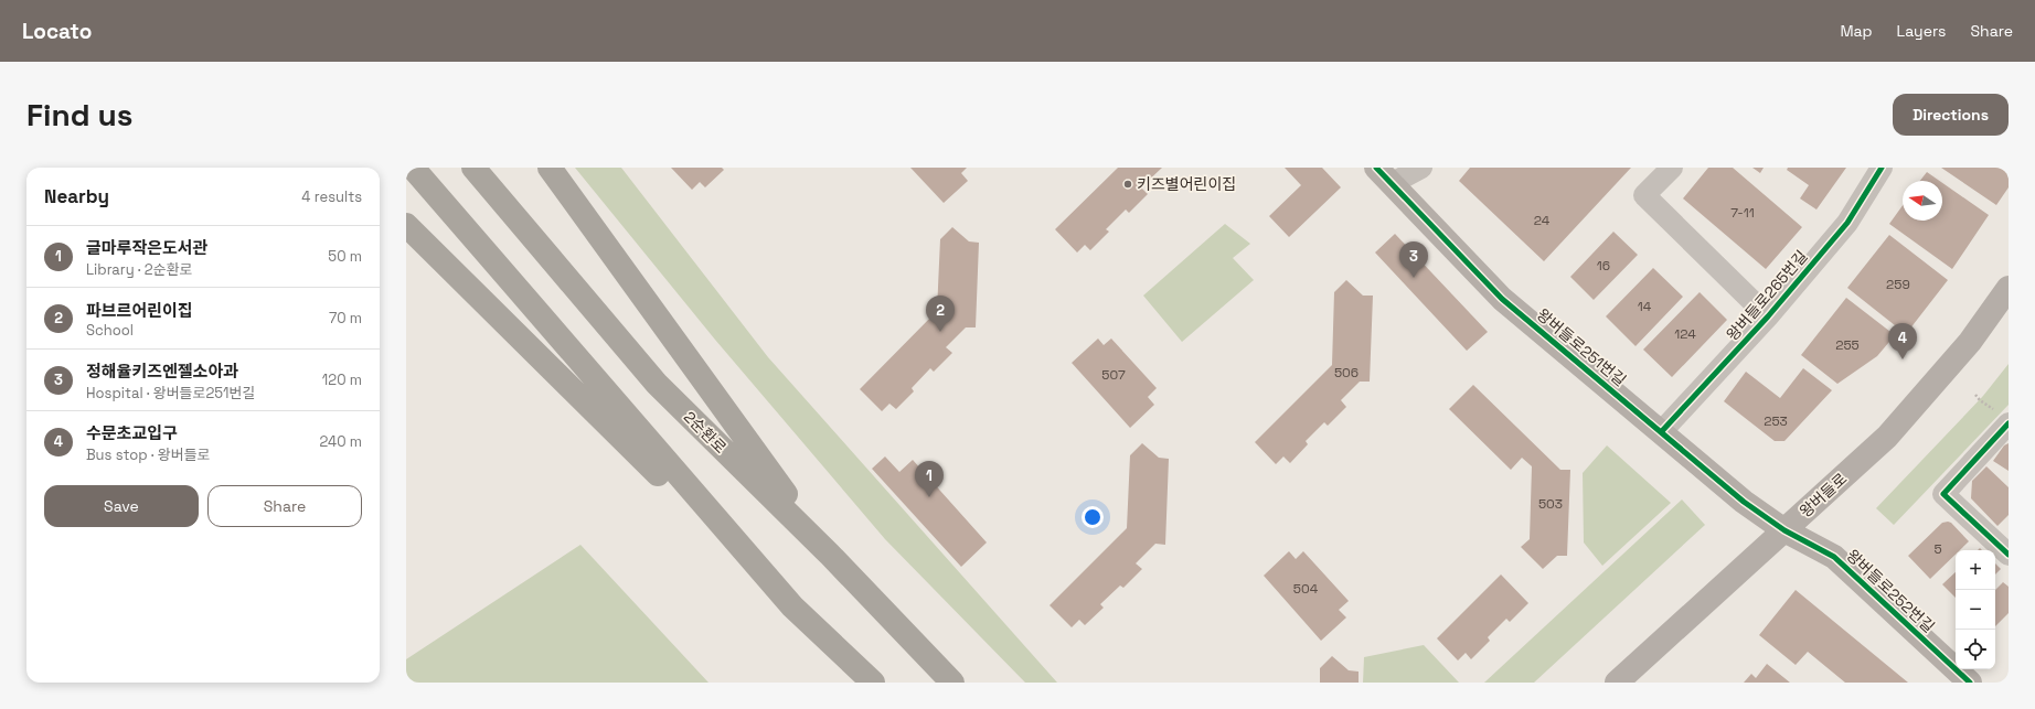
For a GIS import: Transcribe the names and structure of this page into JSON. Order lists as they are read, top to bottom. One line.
{"streets":{"highway":["2순환로"],"street":["왕버들로265번길","왕버들로251번길","왕버들로","왕버들로252번길"]},"crossings":[["왕버들로265번길","왕버들로251번길"],["왕버들로251번길","왕버들로"],["왕버들로251번길","왕버들로252번길"],["왕버들로","왕버들로252번길"]],"places":["키즈별어린이집"],"house_numbers":["7-11","24","16","259","14","124","255","506","507","253","503","5","504"],"north":"left","page":{"header":"Locato","nav":["Map","Layers","Share"],"buttons":["Directions",["Save","Share"]],"title":"Find us","heading":["Nearby","4 results"],"list":[{"mark":"1","name":"글마루작은도서관","note":"Library · 2순환로","value":"50 m"},{"mark":"2","name":"파브르어린이집","note":"School","value":"70 m"},{"mark":"3","name":"정해율키즈엔젤소아과","note":"Hospital · 왕버들로251번길","value":"120 m"},{"mark":"4","name":"수문초교입구","note":"Bus stop · 왕버들로","value":"240 m"}],"pins":["3","2","4","1"],"map_buttons":["+","−"]}}
